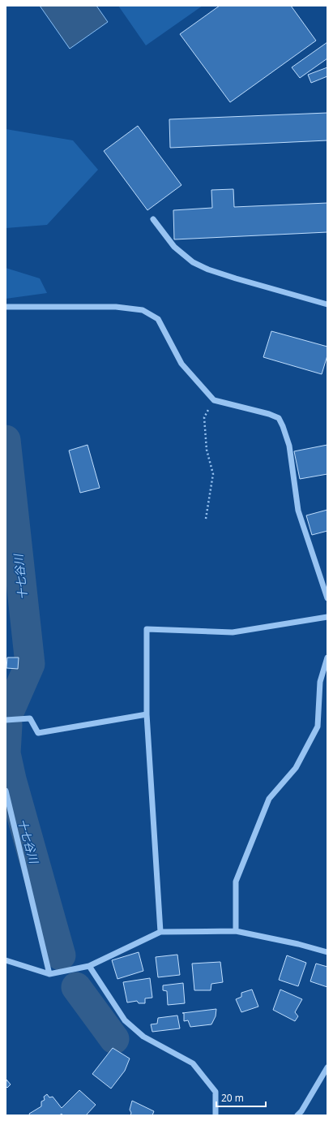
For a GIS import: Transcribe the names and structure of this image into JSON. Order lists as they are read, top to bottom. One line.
{"water":["十七谷川"],"scale_bar":"20 m"}
